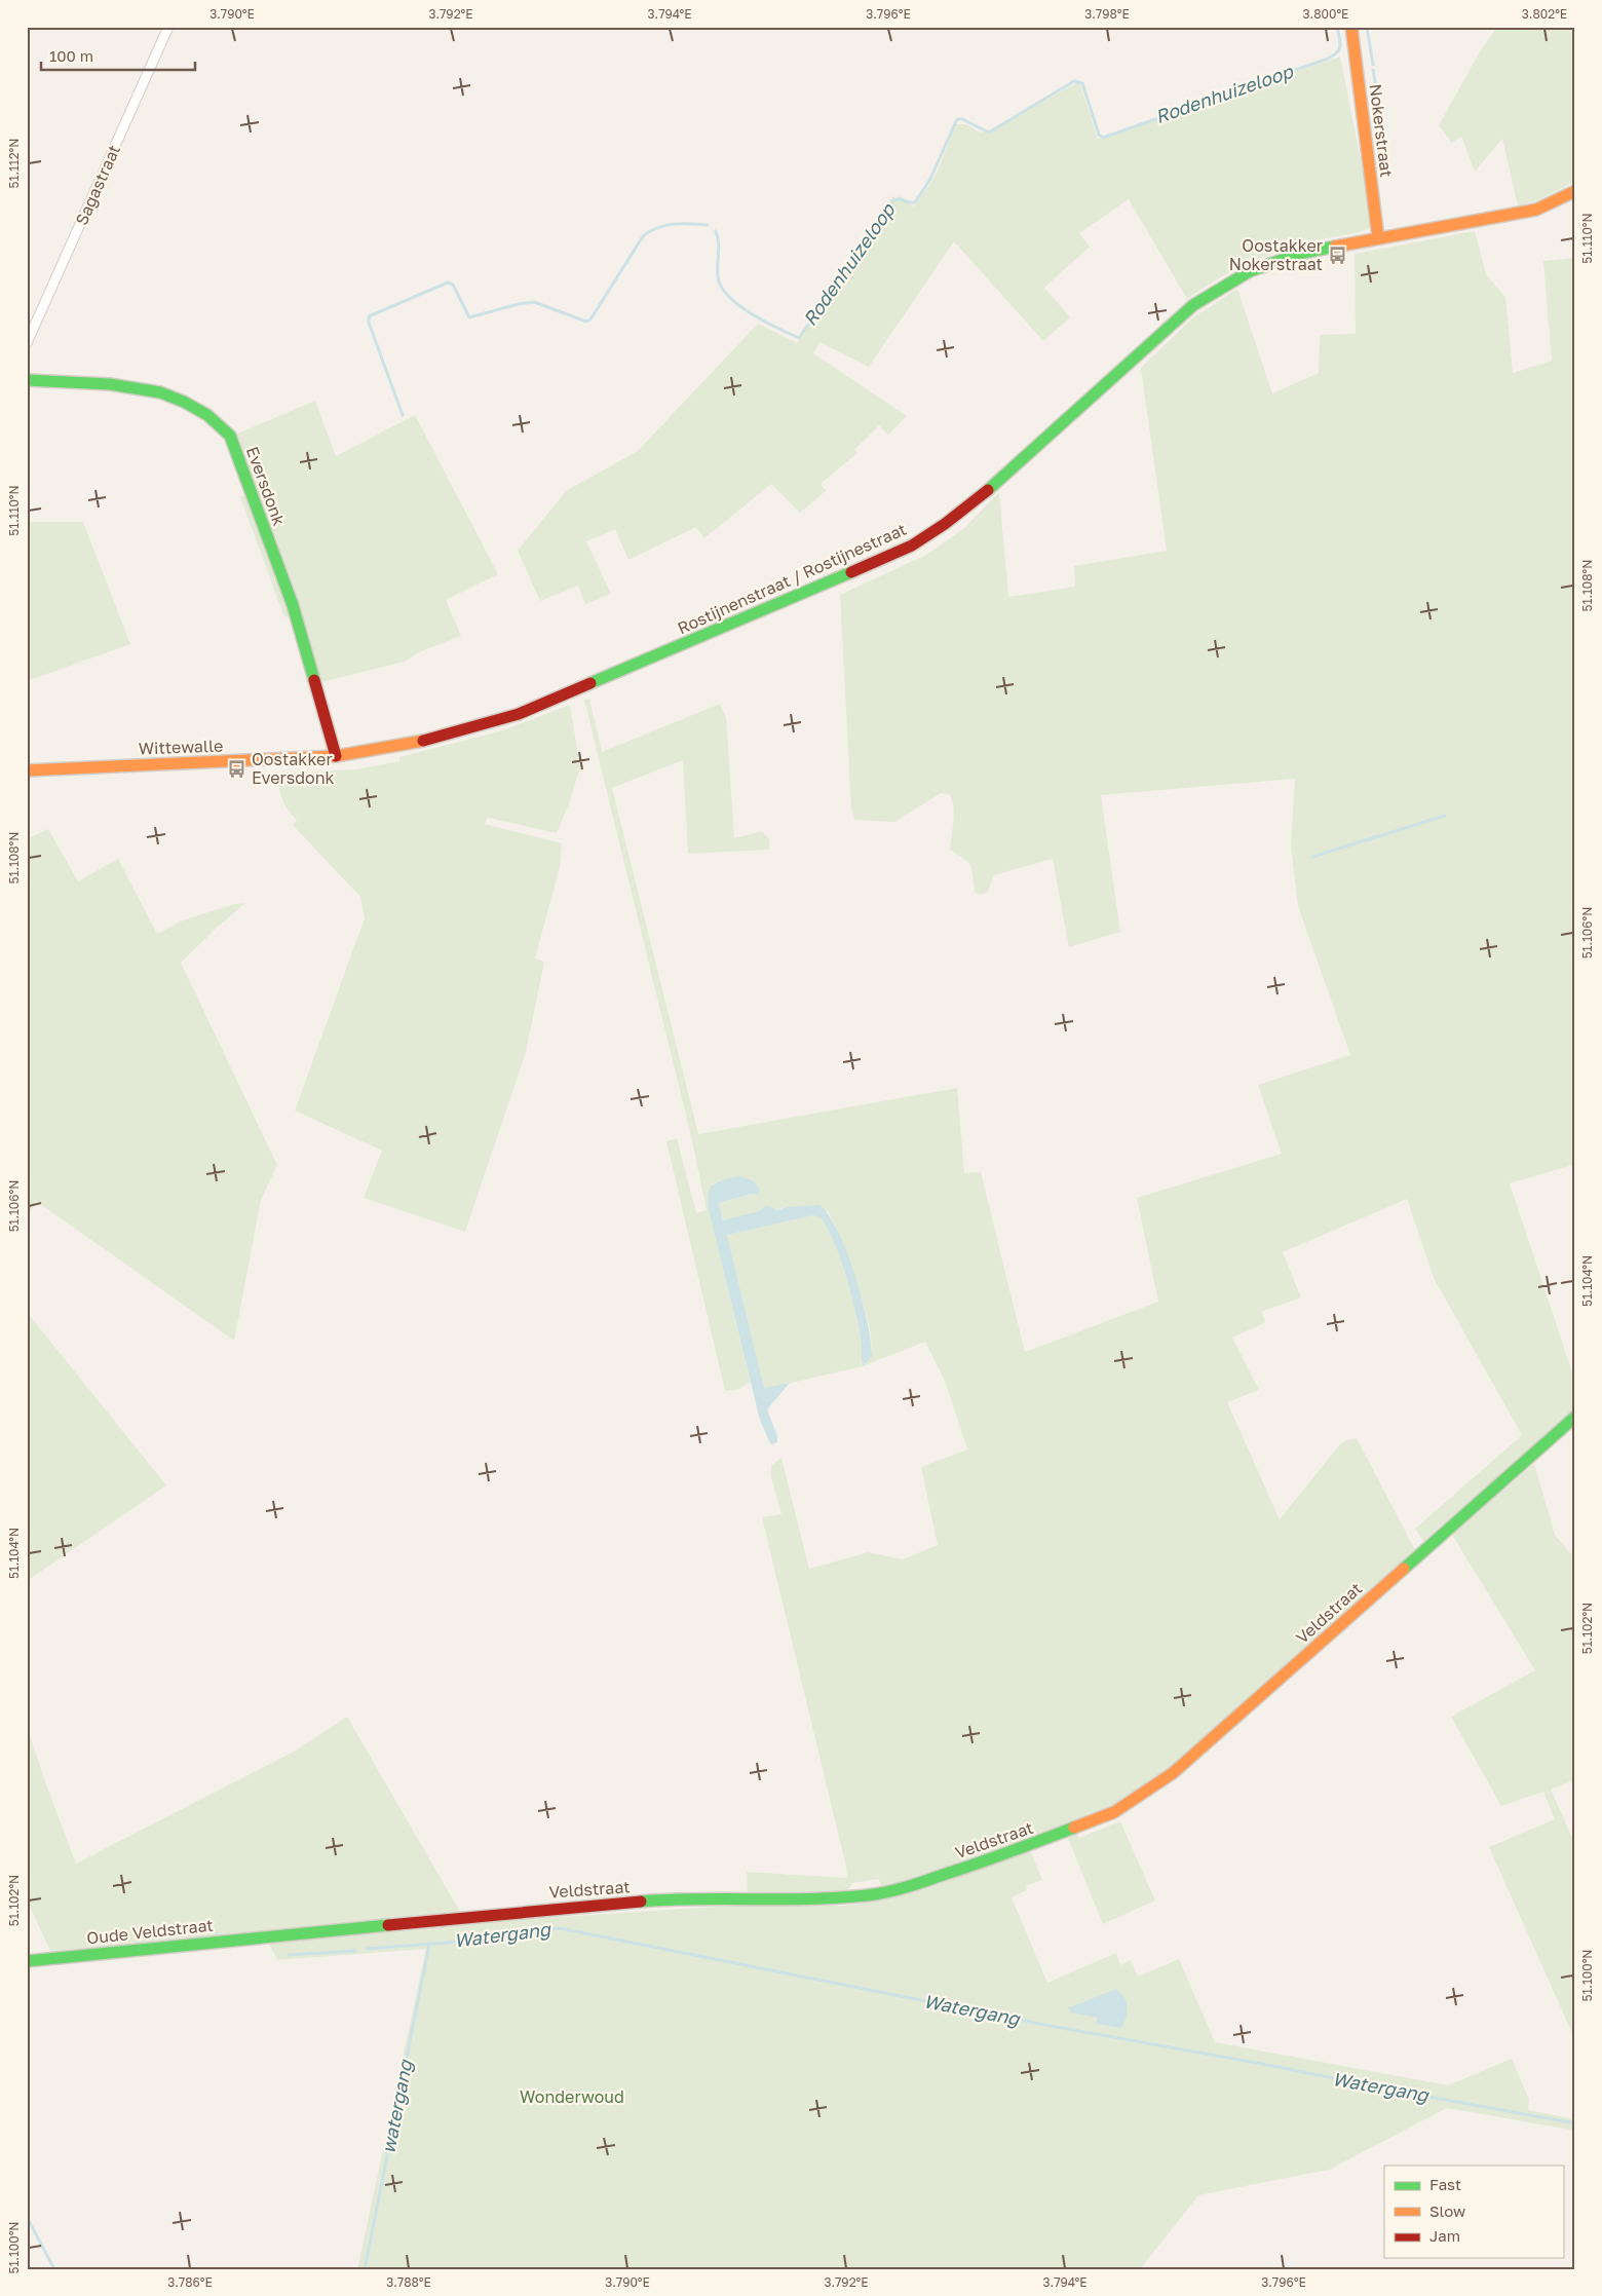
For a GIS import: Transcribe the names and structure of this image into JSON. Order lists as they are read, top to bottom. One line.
{"streets":{"street":["Nokerstraat","Sagastraat","Eversdonk","Rostijnenstraat / Rostijnestraat","Wittewalle","Veldstraat","Oude Veldstraat"]},"crossings":[["Nokerstraat","Rostijnenstraat / Rostijnestraat"],["Eversdonk","Rostijnenstraat / Rostijnestraat"],["Eversdonk","Wittewalle"],["Rostijnenstraat / Rostijnestraat","Wittewalle"],["Veldstraat","Oude Veldstraat"]],"water":["Rodenhuizeloop","Watergang","watergang"],"parks":["Wonderwoud"],"places":{"bus stop":["Oostakker Nokerstraat","Oostakker Eversdonk"]},"legend":["Fast","Slow","Jam"],"scale_bar":"100 m","coordinates":["3.790°E","3.792°E","3.794°E","3.796°E","3.798°E","3.800°E","3.802°E","51.112°N","51.110°N","51.108°N","51.106°N","51.104°N","51.102°N","51.100°N","3.786°E","3.788°E"]}
